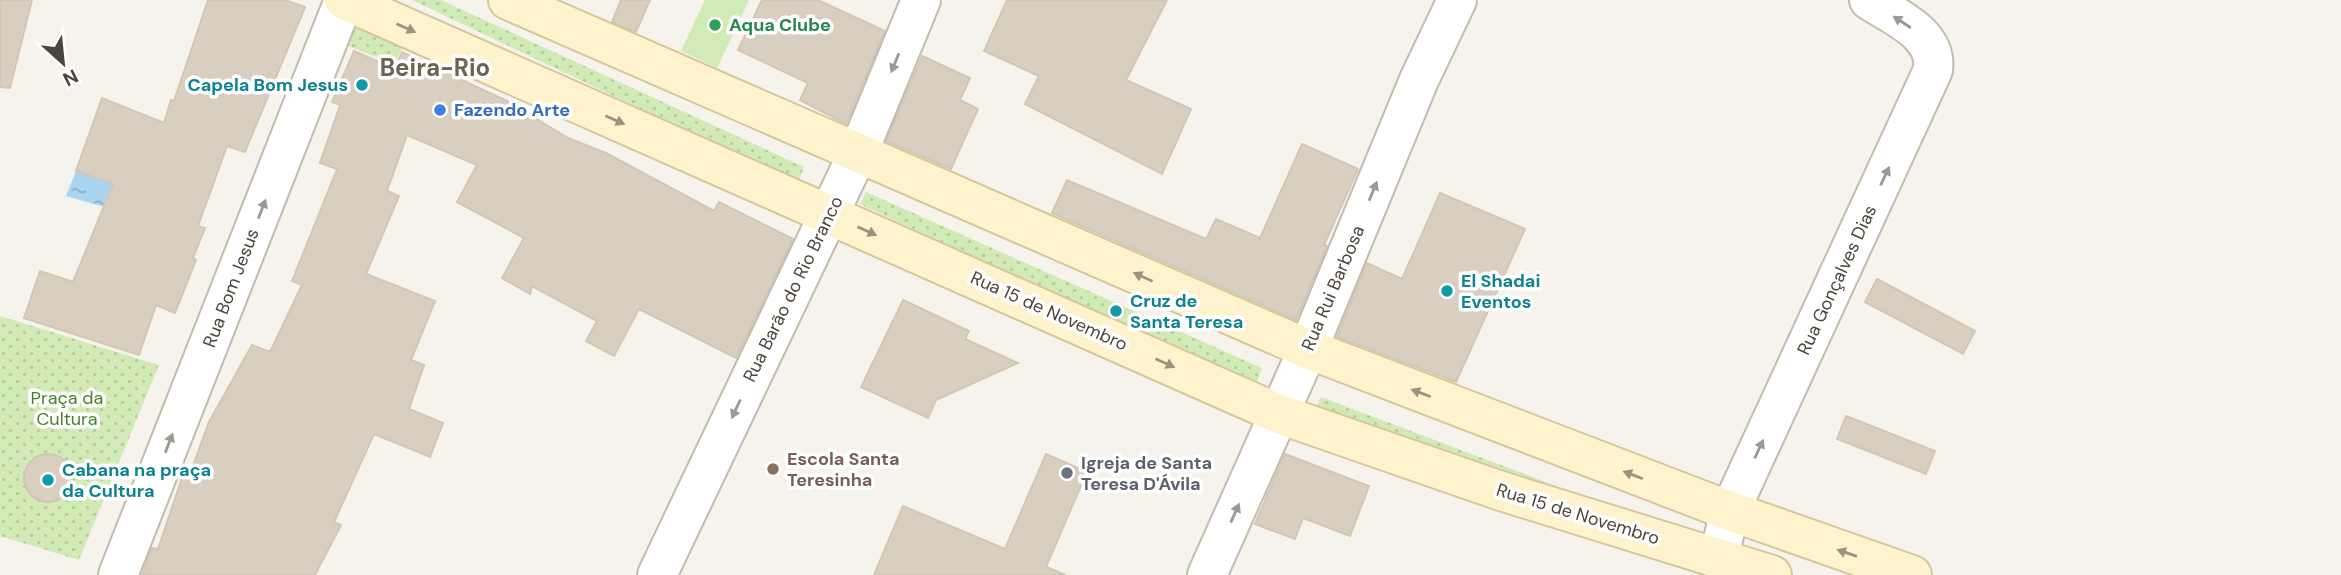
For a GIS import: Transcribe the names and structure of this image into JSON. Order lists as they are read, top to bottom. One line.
{"streets":{"main road":["Rua 15 de Novembro"],"street":["Rua Gonçalves Dias","Rua Bom Jesus","Rua Rui Barbosa","Rua Barão do Rio Branco"]},"crossings":[["Rua Gonçalves Dias","Rua 15 de Novembro"],["Rua Bom Jesus","Rua 15 de Novembro"],["Rua Rui Barbosa","Rua 15 de Novembro"],["Rua Barão do Rio Branco","Rua 15 de Novembro"]],"one_way":["Rua Gonçalves Dias","Rua Bom Jesus","Rua Rui Barbosa","Rua Barão do Rio Branco"],"districts":["Beira-Rio"],"parks":["Praça da Cultura"],"places":["Aqua Clube","Capela Bom Jesus","Fazendo Arte","El Shadai Eventos","Cruz de Santa Teresa","Escola Santa Teresinha","Igreja de Santa Teresa D'Ávila","Cabana na praça da Cultura"],"north":"bottom right"}
